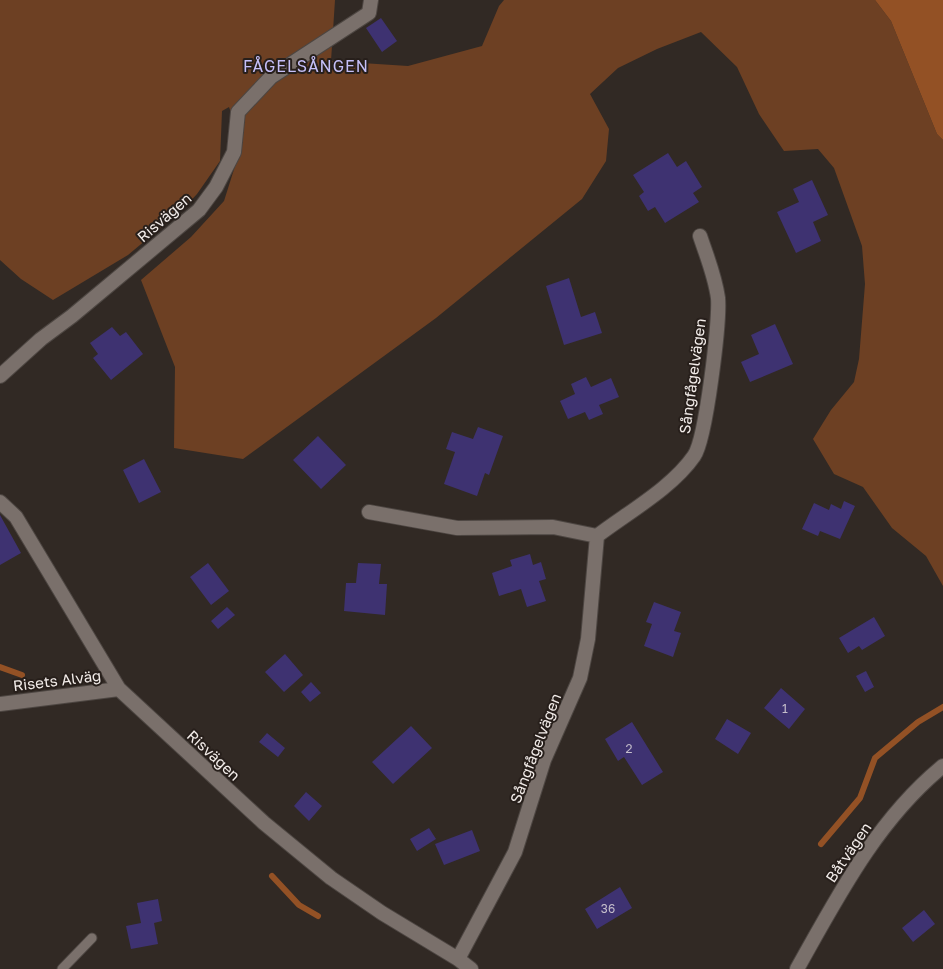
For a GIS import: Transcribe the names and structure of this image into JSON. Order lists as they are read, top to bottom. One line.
{"streets":{"street":["Risvägen","Sångfågelvägen","Risets Alväg","Båtvägen"]},"crossings":[["Risvägen","Sångfågelvägen"],["Risvägen","Risets Alväg"]],"districts":["FÅGELSÅNGEN"],"house_numbers":["1","2","36"]}
